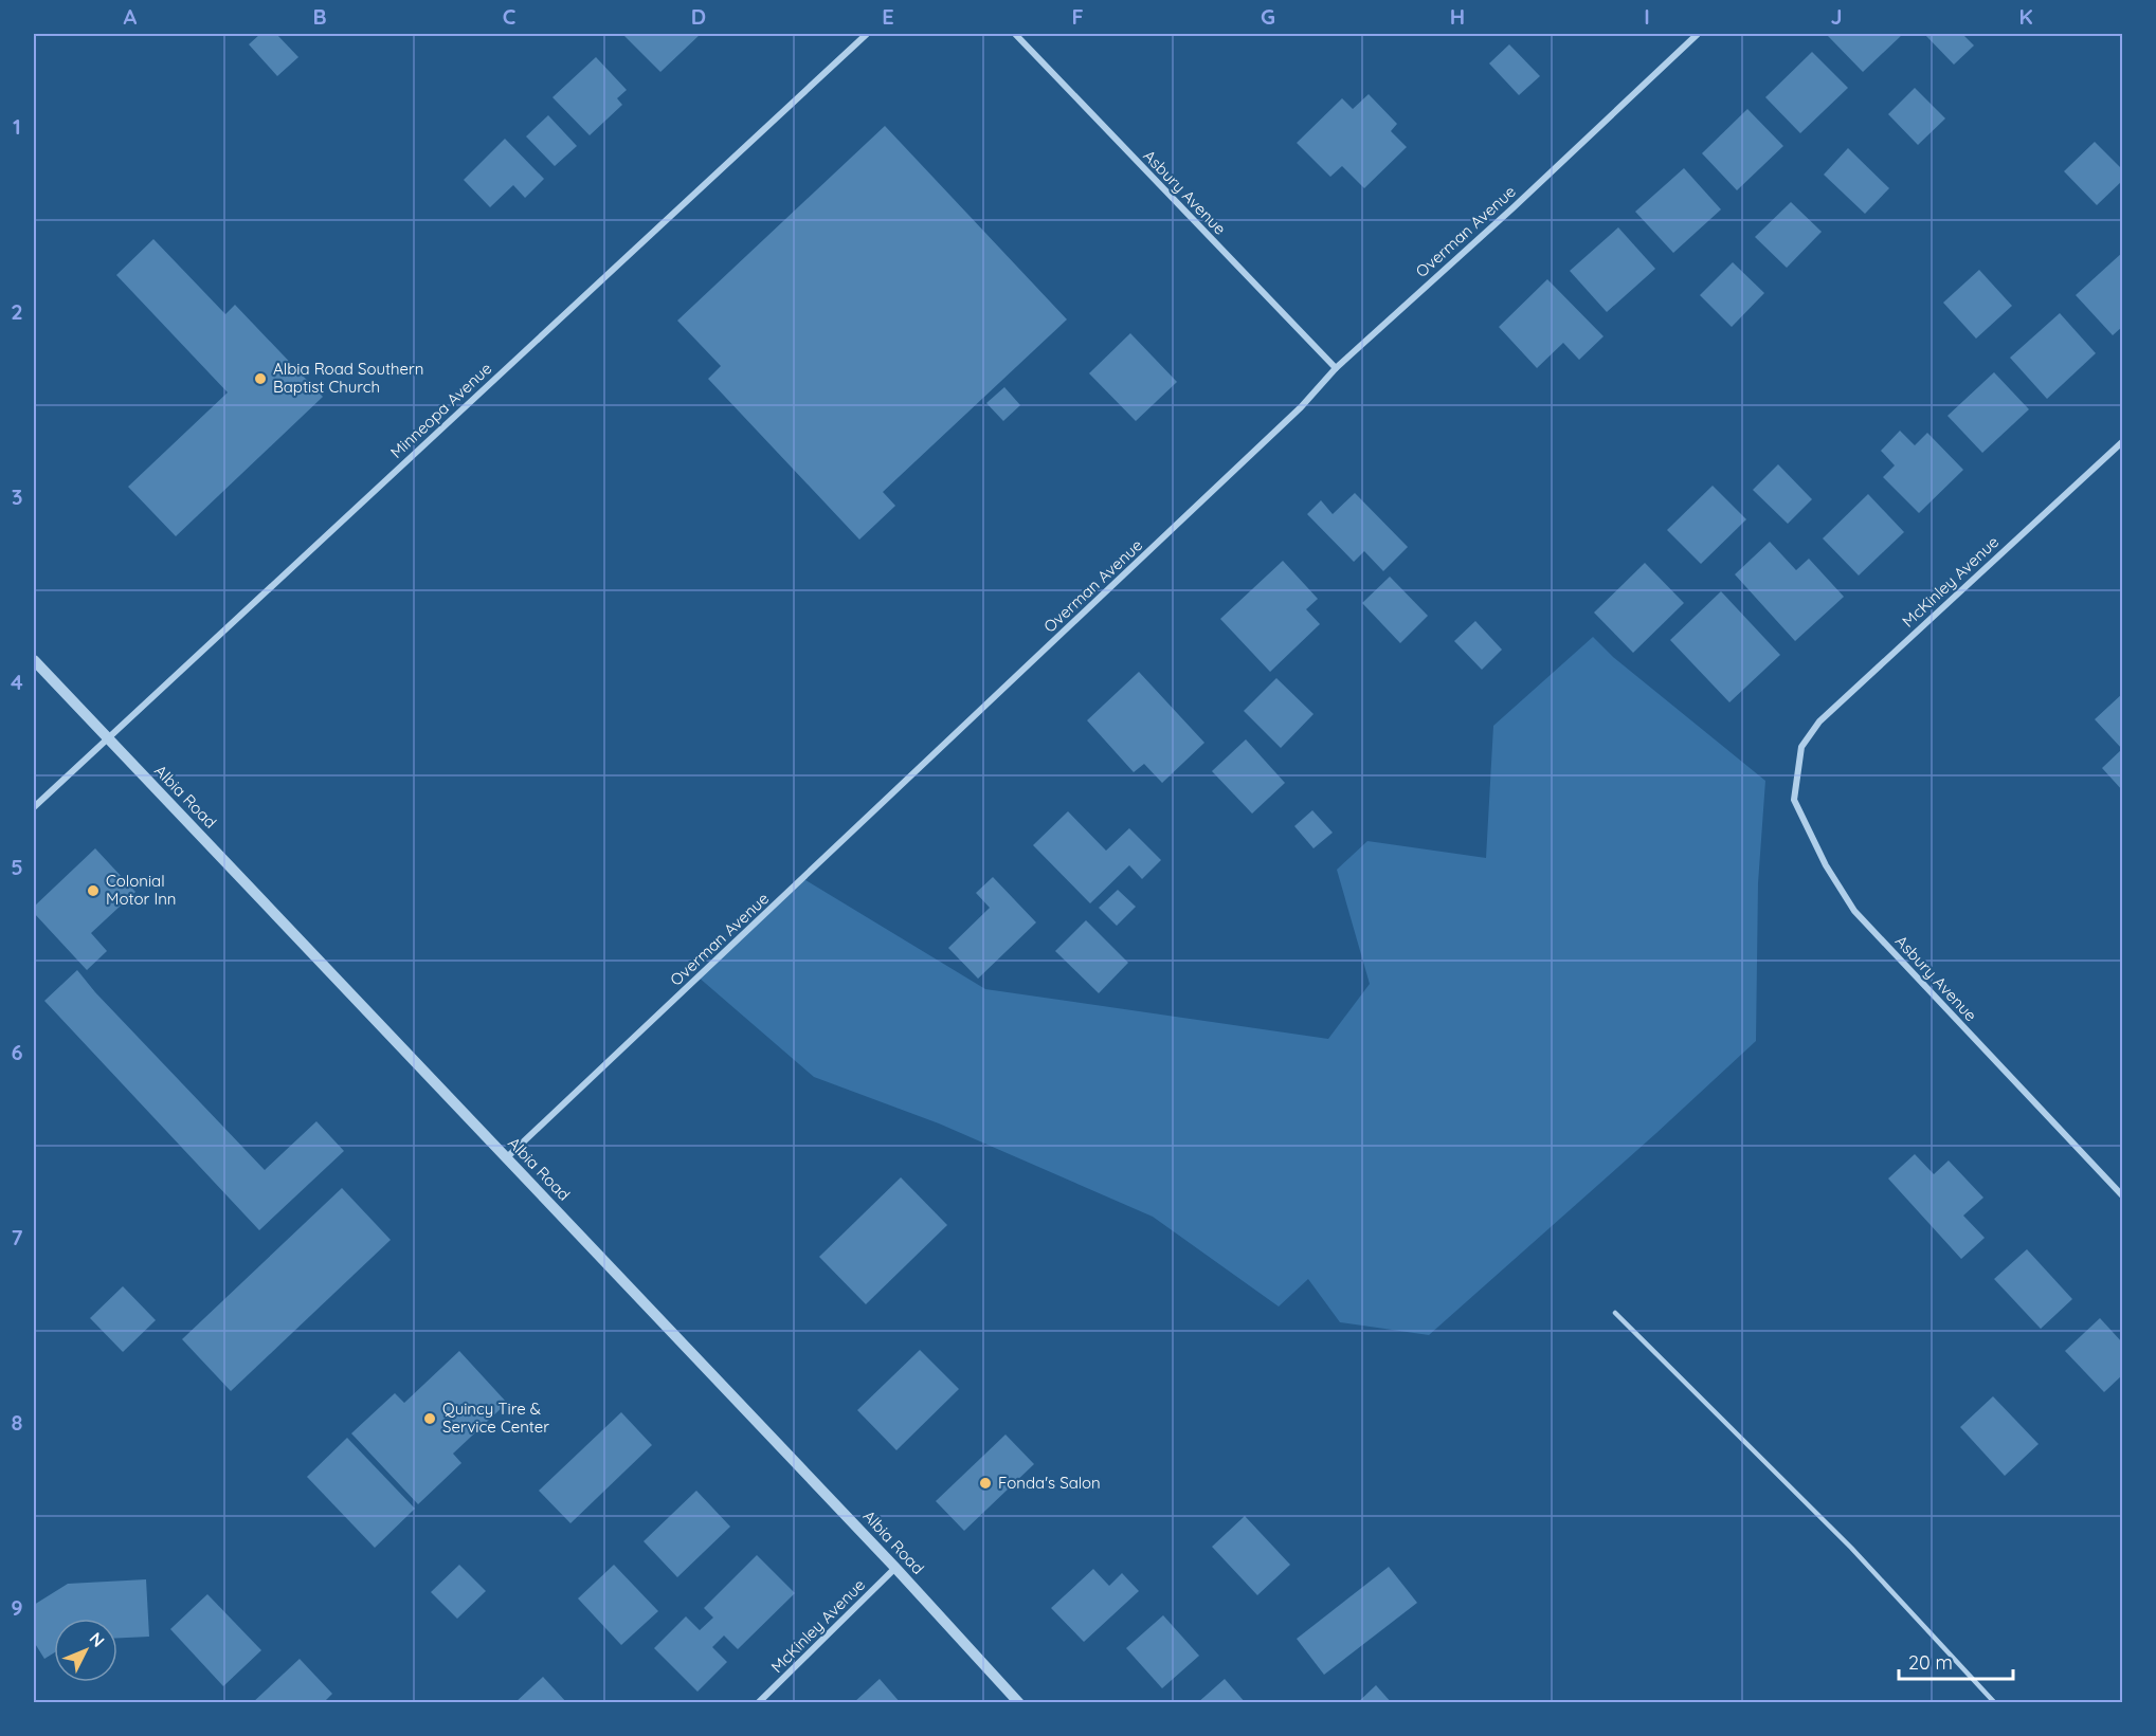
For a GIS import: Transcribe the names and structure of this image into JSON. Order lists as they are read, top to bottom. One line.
{"streets":{"street":["Asbury Avenue","Overman Avenue","Minneopa Avenue","McKinley Avenue","Albia Road"]},"crossings":[["Asbury Avenue","Overman Avenue"],["Asbury Avenue","McKinley Avenue"],["Overman Avenue","Albia Road"],["Minneopa Avenue","Albia Road"],["McKinley Avenue","Albia Road"]],"places":["Albia Road Southern Baptist Church","Colonial Motor Inn","Quincy Tire & Service Center","Fonda's Salon"],"scale_bar":"20 m","north":"top right","grid":{"columns":["A","B","C","D","E","F","G","H","I","J","K"],"rows":["1","2","3","4","5","6","7","8","9"]}}
